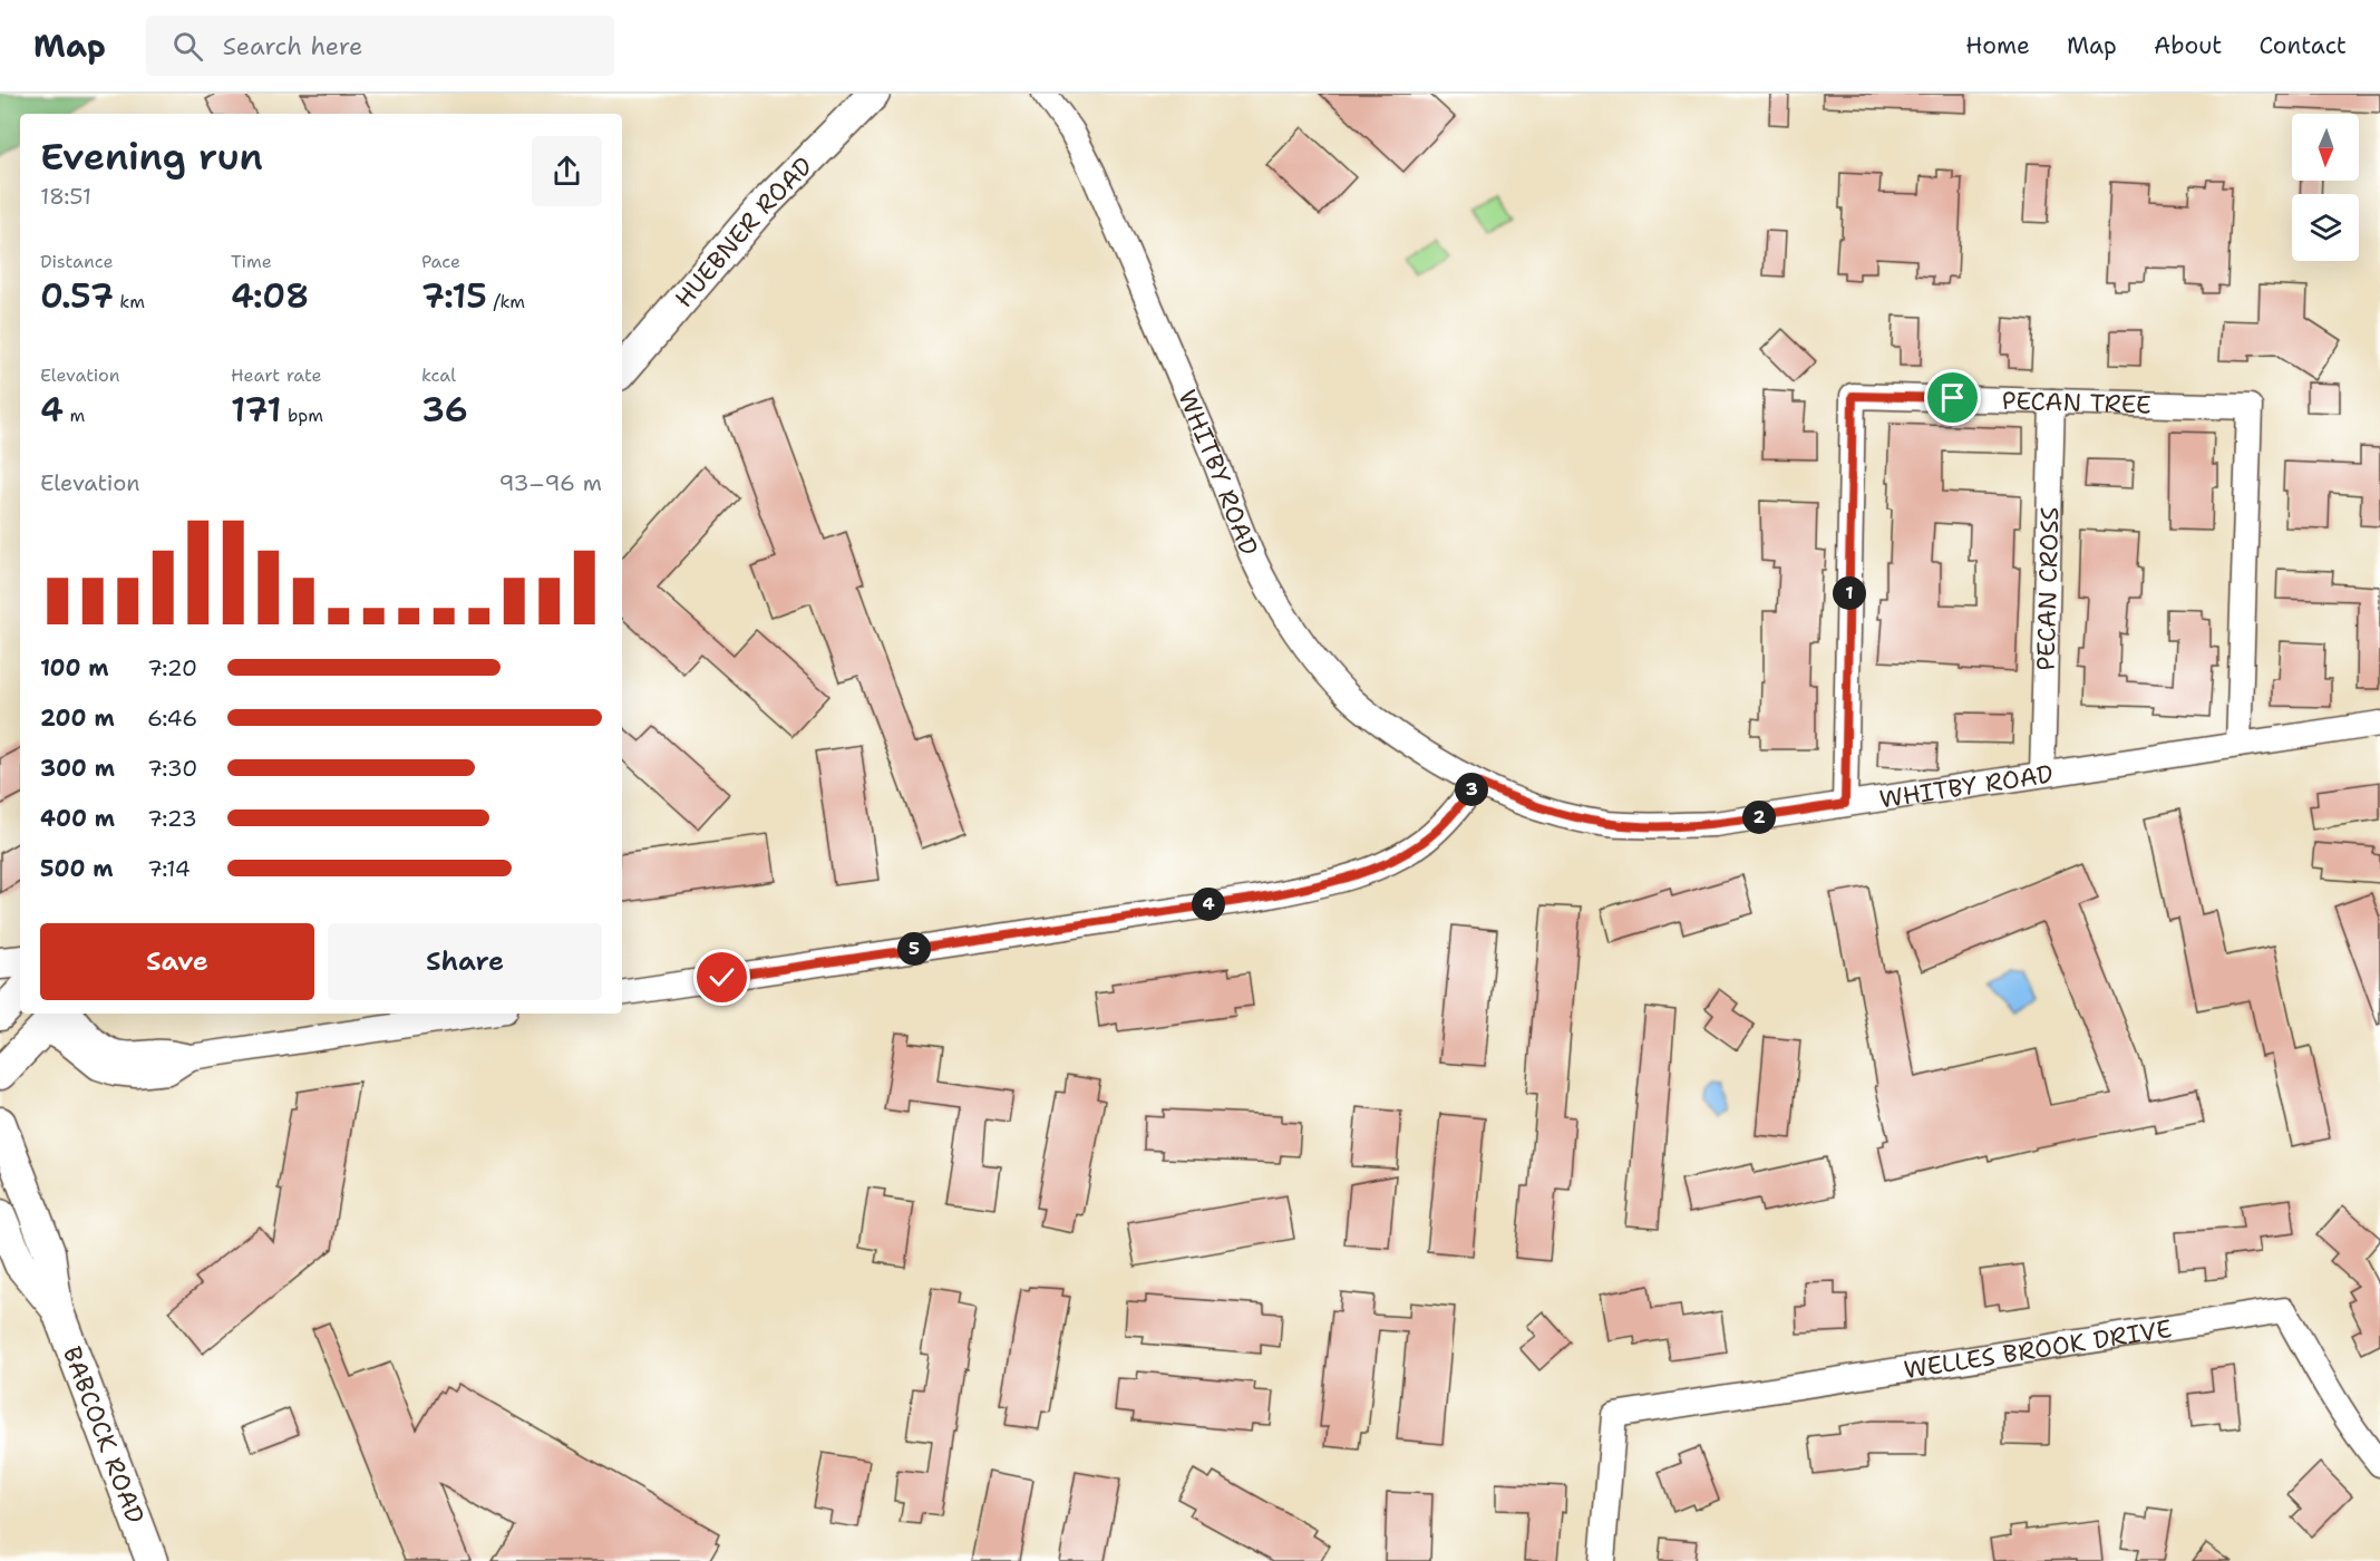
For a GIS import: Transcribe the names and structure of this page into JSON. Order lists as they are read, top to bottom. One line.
{"streets":{"main road":["HUEBNER ROAD","BABCOCK ROAD"],"street":["PECAN TREE","WHITBY ROAD","PECAN CROSS","WELLES BROOK DRIVE"]},"crossings":[["PECAN TREE","WHITBY ROAD"],["PECAN TREE","PECAN CROSS"],["WHITBY ROAD","PECAN CROSS"]],"north":"bottom","page":{"header":"Map","search":"Search here","nav":["Home","Map","About","Contact"],"heading":["Evening run","18:51"],"stats":[["Distance","0.57 km"],["Time","4:08"],["Pace","7:15 /km"],["Elevation","4 m"],["Heart rate","171 bpm"],["kcal","36"]],"chart":["Elevation","93–96 m"],"pins":["1","3","2","4","5"],"list":[{"name":"100 m","note":"7:20"},{"name":"200 m","note":"6:46"},{"name":"300 m","note":"7:30"},{"name":"400 m","note":"7:23"},{"name":"500 m","note":"7:14"}],"buttons":["Save","Share"]}}
